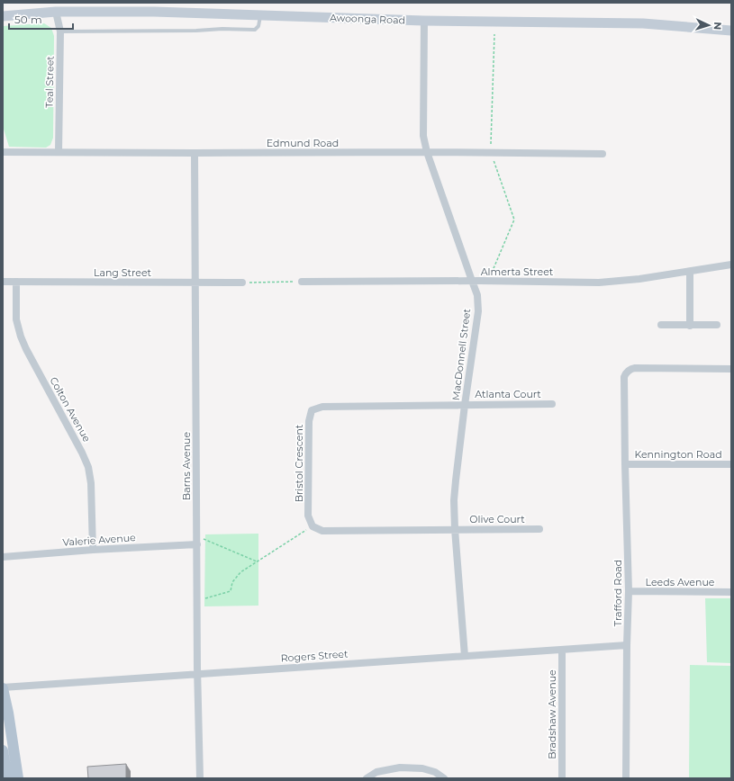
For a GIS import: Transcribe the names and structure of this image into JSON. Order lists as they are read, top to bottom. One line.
{"streets":{"main road":["Awoonga Road"],"street":["Teal Street","Edmund Road","Almerta Street","Lang Street","MacDonnell Street","Atlanta Court","Colton Avenue","Kennington Road","Bristol Crescent","Barns Avenue","Olive Court","Valerie Avenue","Leeds Avenue","Trafford Road","Rogers Street","Bradshaw Avenue"]},"crossings":[["Awoonga Road","Teal Street"],["Awoonga Road","MacDonnell Street"],["Teal Street","Edmund Road"],["Edmund Road","MacDonnell Street"],["Edmund Road","Barns Avenue"],["Almerta Street","MacDonnell Street"],["Lang Street","Colton Avenue"],["Lang Street","Barns Avenue"],["MacDonnell Street","Atlanta Court"],["MacDonnell Street","Bristol Crescent"],["MacDonnell Street","Olive Court"],["MacDonnell Street","Rogers Street"],["Atlanta Court","Bristol Crescent"],["Colton Avenue","Valerie Avenue"],["Kennington Road","Trafford Road"],["Barns Avenue","Valerie Avenue"],["Barns Avenue","Rogers Street"],["Leeds Avenue","Trafford Road"],["Trafford Road","Rogers Street"],["Rogers Street","Bradshaw Avenue"]],"scale_bar":"50 m","north":"right"}
